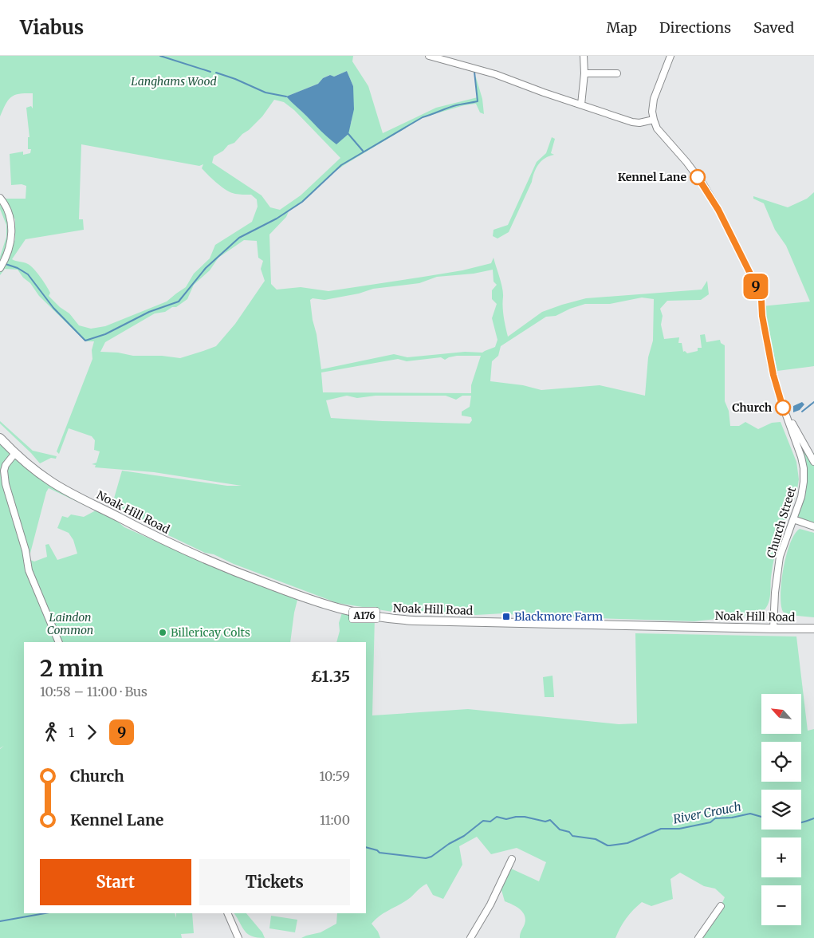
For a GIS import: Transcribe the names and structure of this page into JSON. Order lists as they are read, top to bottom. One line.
{"streets":{"main road":["Noak Hill Road","A176"],"street":["Church Street"]},"crossings":[["Noak Hill Road","Church Street"]],"water":["River Crouch"],"parks":["Langhams Wood","Laindon Common"],"places":{"other":["Kennel Lane","Church","Billericay Colts"],"transit":["Blackmore Farm"]},"lines":["bus line 9"],"north":"top left","page":{"header":"Viabus","nav":["Map","Directions","Saved"],"on_map":"9","heading":["2 min","10:58 – 11:00 · Bus","£1.35"],"map_buttons":["+","−"],"legs":["1","9"],"list":[{"name":"Church","value":"10:59"},{"name":"Kennel Lane","value":"11:00"}],"buttons":["Start","Tickets"]}}
